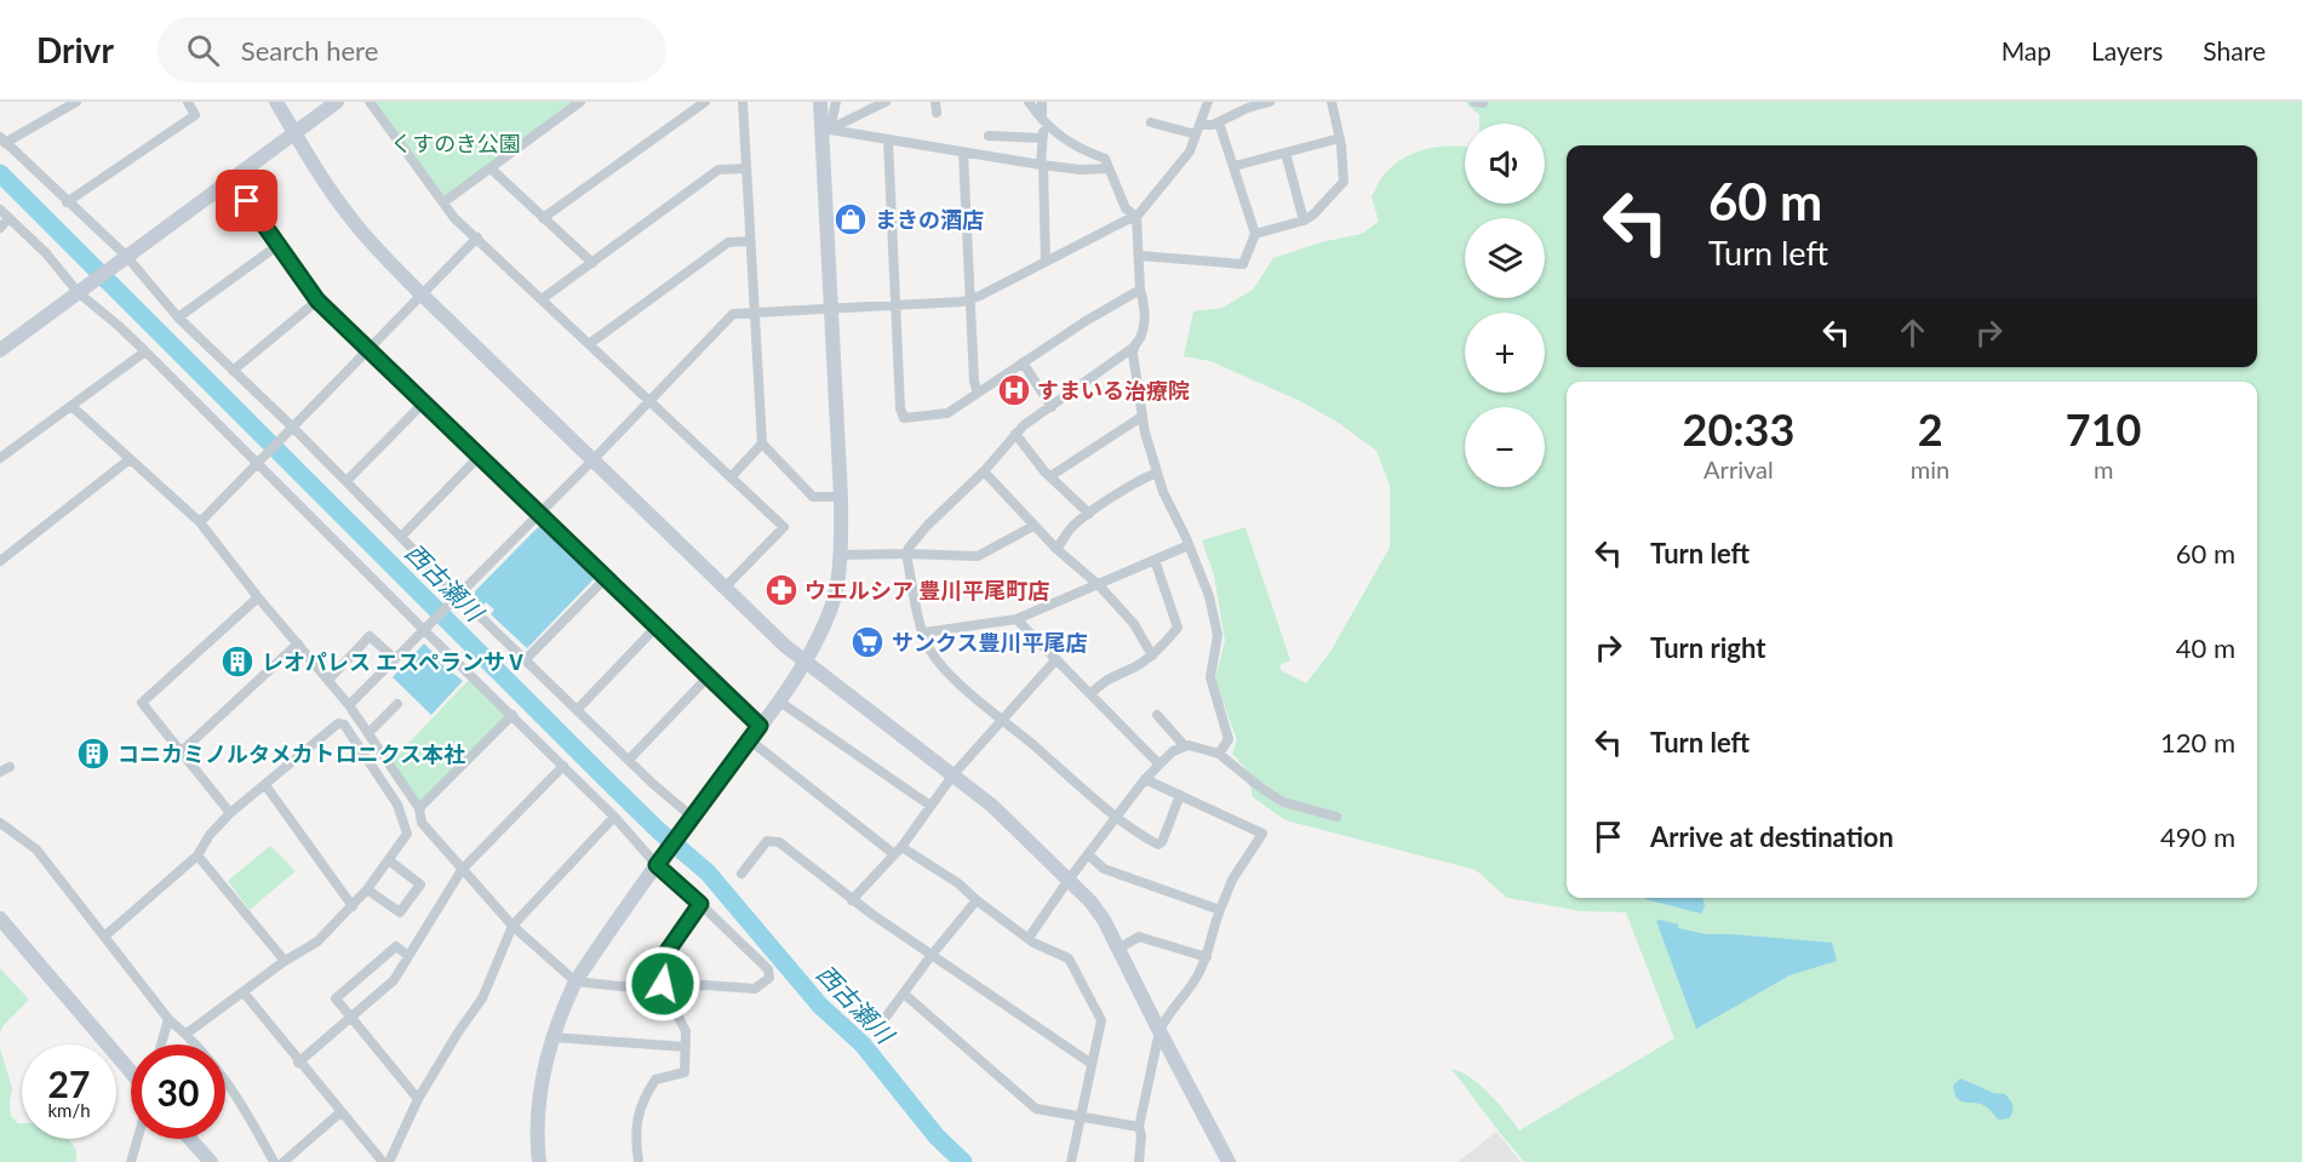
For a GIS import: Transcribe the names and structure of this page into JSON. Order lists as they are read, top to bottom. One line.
{"water":["西古瀬川"],"parks":["くすのき公園"],"places":{"shop":["まきの酒店"],"hospital":["すまいる治療院"],"pharmacy":["ウエルシア 豊川平尾町店"],"supermarket":["サンクス豊川平尾店"],"building":["レオパレス エスペランサⅤ","コニカミノルタメカトロニクス本社"]},"page":{"header":"Drivr","search":"Search here","nav":["Map","Layers","Share"],"map_buttons":["+","−"],"turn":["60 m","Turn left"],"eta":["20:33","Arrival","2","min","710","m"],"list":[{"name":"Turn left","value":"60 m"},{"name":"Turn right","value":"40 m"},{"name":"Turn left","value":"120 m"},{"name":"Arrive at destination","value":"490 m"}],"speed":"27 km/h","limit":"30"}}
